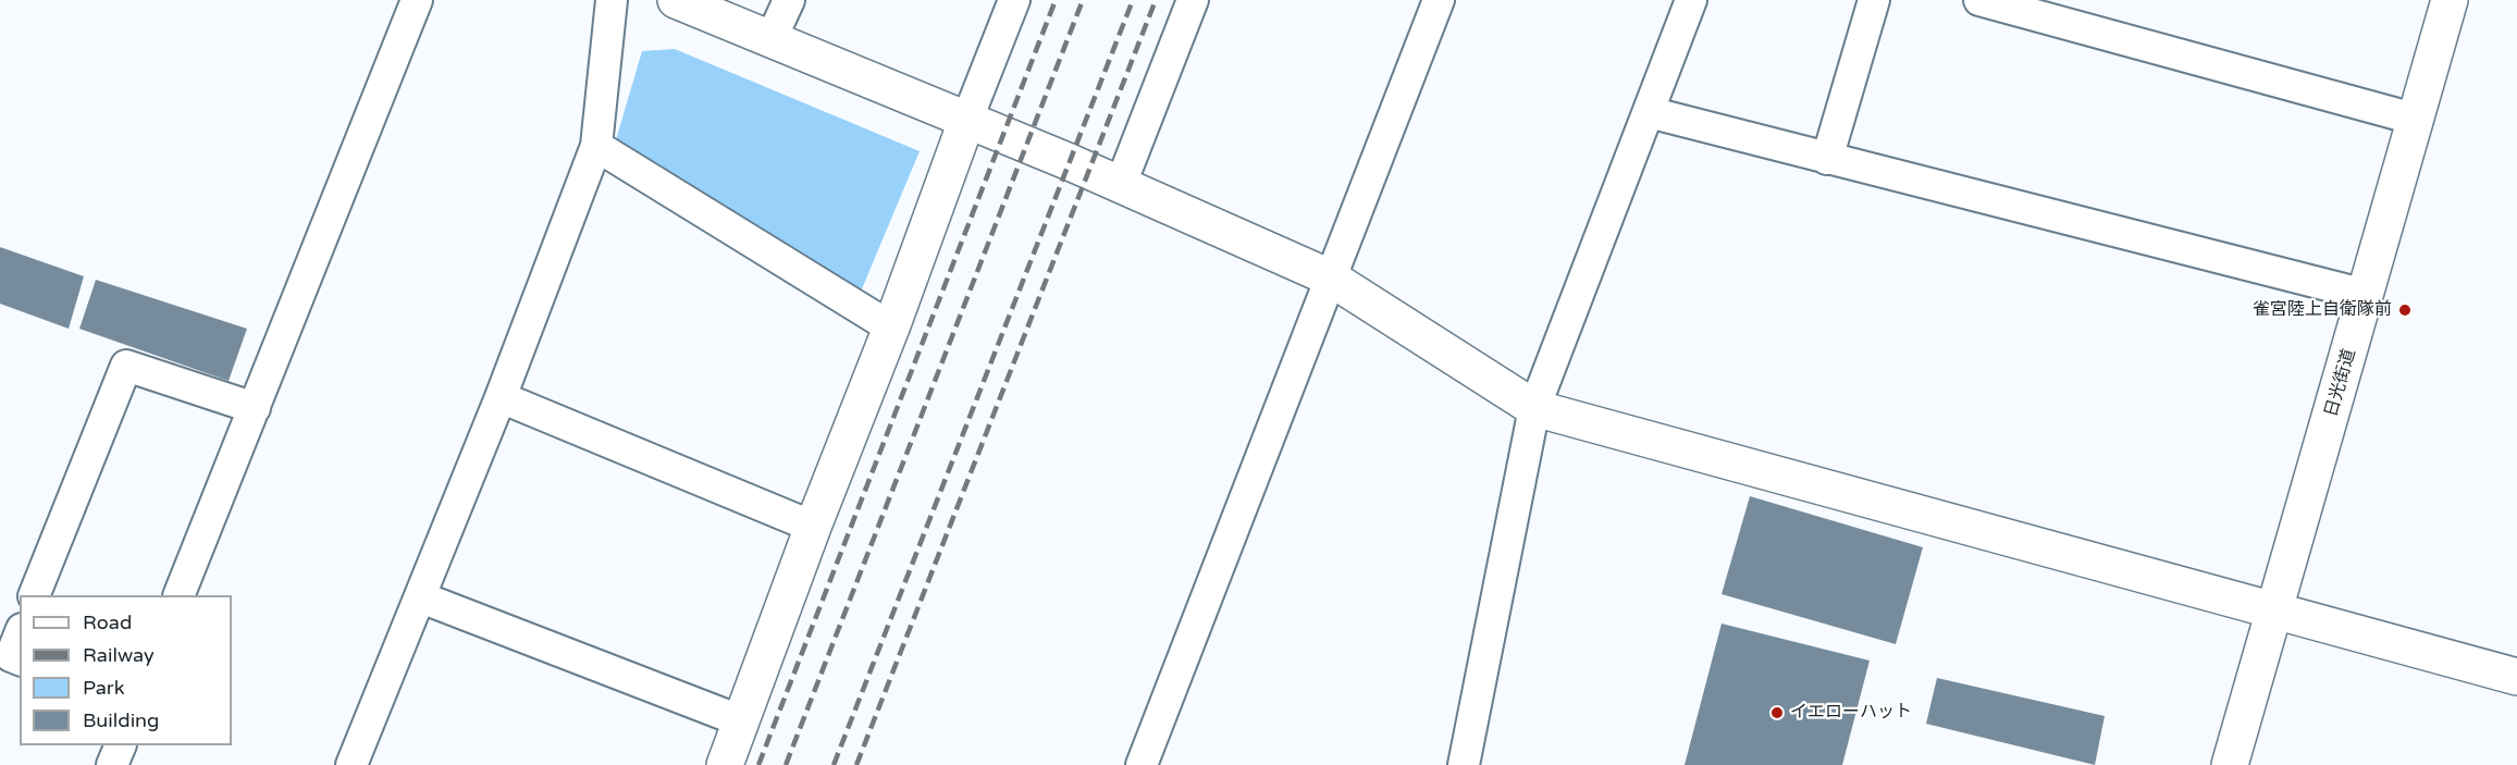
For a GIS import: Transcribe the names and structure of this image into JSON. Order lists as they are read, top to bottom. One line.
{"streets":{"main road":["日光街道"]},"places":["雀宮陸上自衛隊前","イエローハット"],"legend":["Road","Railway","Park","Building"]}
